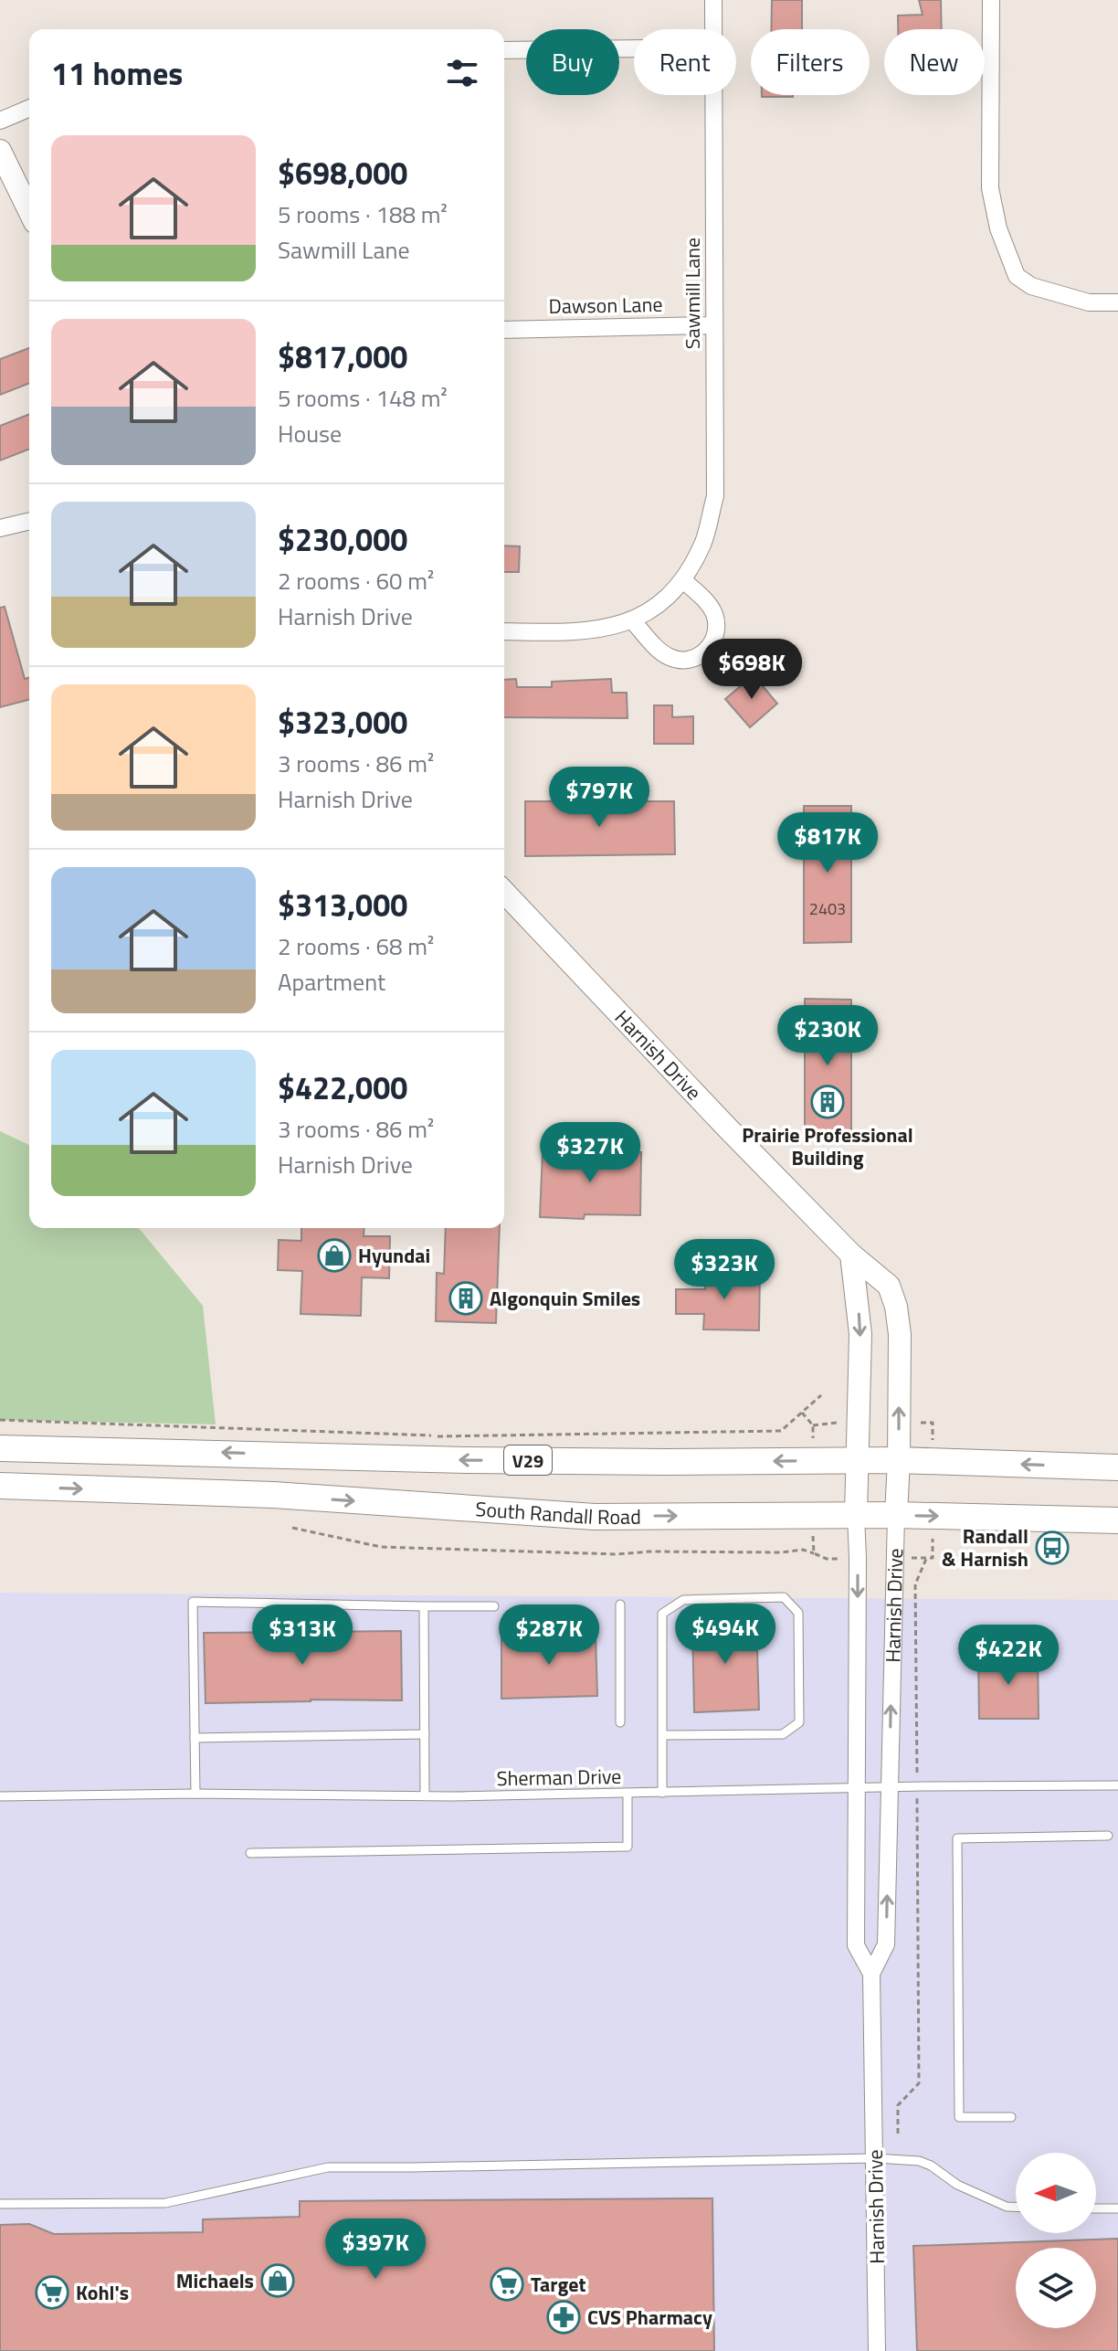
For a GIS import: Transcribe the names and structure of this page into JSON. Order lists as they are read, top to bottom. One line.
{"streets":{"main road":["V29","South Randall Road"],"street":["Sawmill Lane","Dawson Lane","Harnish Drive"],"lane":["Sherman Drive"]},"crossings":[["Sawmill Lane","Dawson Lane"],["Harnish Drive","V29"],["Harnish Drive","South Randall Road"],["Harnish Drive","Sherman Drive"]],"places":{"building":["Prairie Professional Building","Algonquin Smiles"],"shop":["Hyundai","Michaels"],"bus stop":["Randall & Harnish"],"supermarket":["Target","Kohl's"],"pharmacy":["CVS Pharmacy"]},"house_numbers":["2403"],"north":"left","page":{"chip":["Buy","Rent","Filters","New"],"heading":"11 homes","list":[{"name":"$698,000","note":"5 rooms · 188 m² · Sawmill Lane"},{"name":"$817,000","note":"5 rooms · 148 m² · House"},{"name":"$230,000","note":"2 rooms · 60 m² · Harnish Drive"},{"name":"$323,000","note":"3 rooms · 86 m² · Harnish Drive"},{"name":"$313,000","note":"2 rooms · 68 m² · Apartment"},{"name":"$422,000","note":"3 rooms · 86 m² · Harnish Drive"}],"price":["$698K","$797K","$817K","$230K","$327K","$323K","$494K","$313K","$287K","$422K","$397K"]}}
